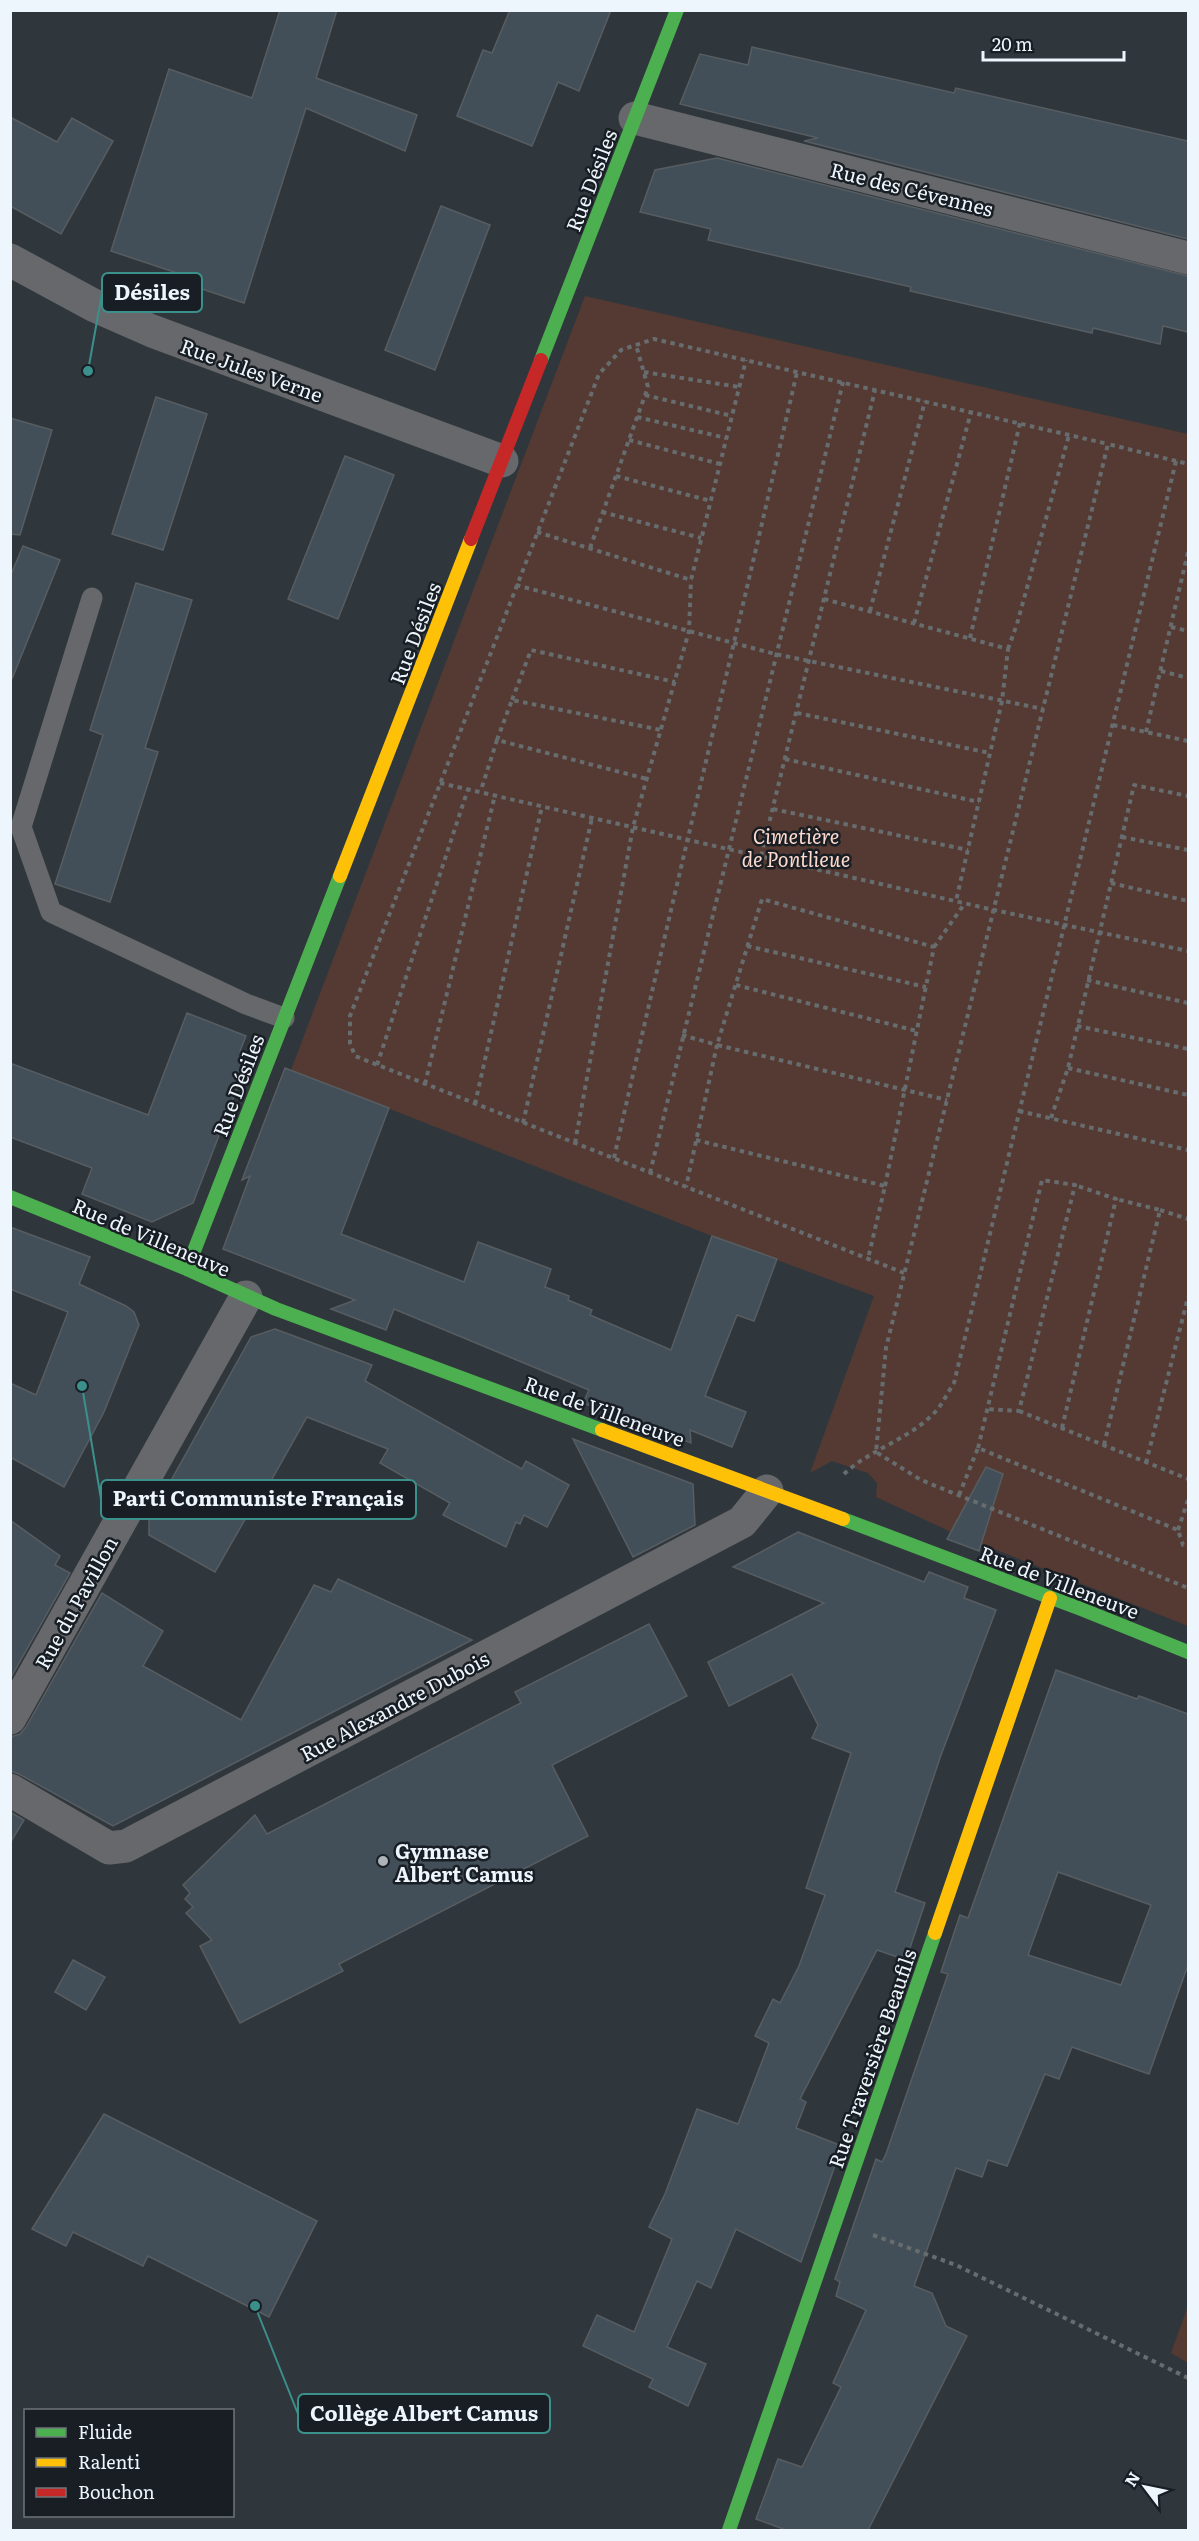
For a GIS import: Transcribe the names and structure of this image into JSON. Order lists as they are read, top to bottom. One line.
{"streets":{"street":["Rue Désiles","Rue des Cévennes","Rue Jules Verne","Rue de Villeneuve","Rue du Pavillon","Rue Alexandre Dubois","Rue Traversière Beaufils"]},"crossings":[["Rue Désiles","Rue des Cévennes"],["Rue Désiles","Rue Jules Verne"],["Rue Désiles","Rue de Villeneuve"],["Rue de Villeneuve","Rue du Pavillon"],["Rue de Villeneuve","Rue Alexandre Dubois"],["Rue de Villeneuve","Rue Traversière Beaufils"]],"parks":["Cimetière de Pontlieue"],"places":["Désiles","Parti Communiste Français","Gymnase Albert Camus","Collège Albert Camus"],"legend":["Fluide","Ralenti","Bouchon"],"scale_bar":"20 m","north":"top left"}
